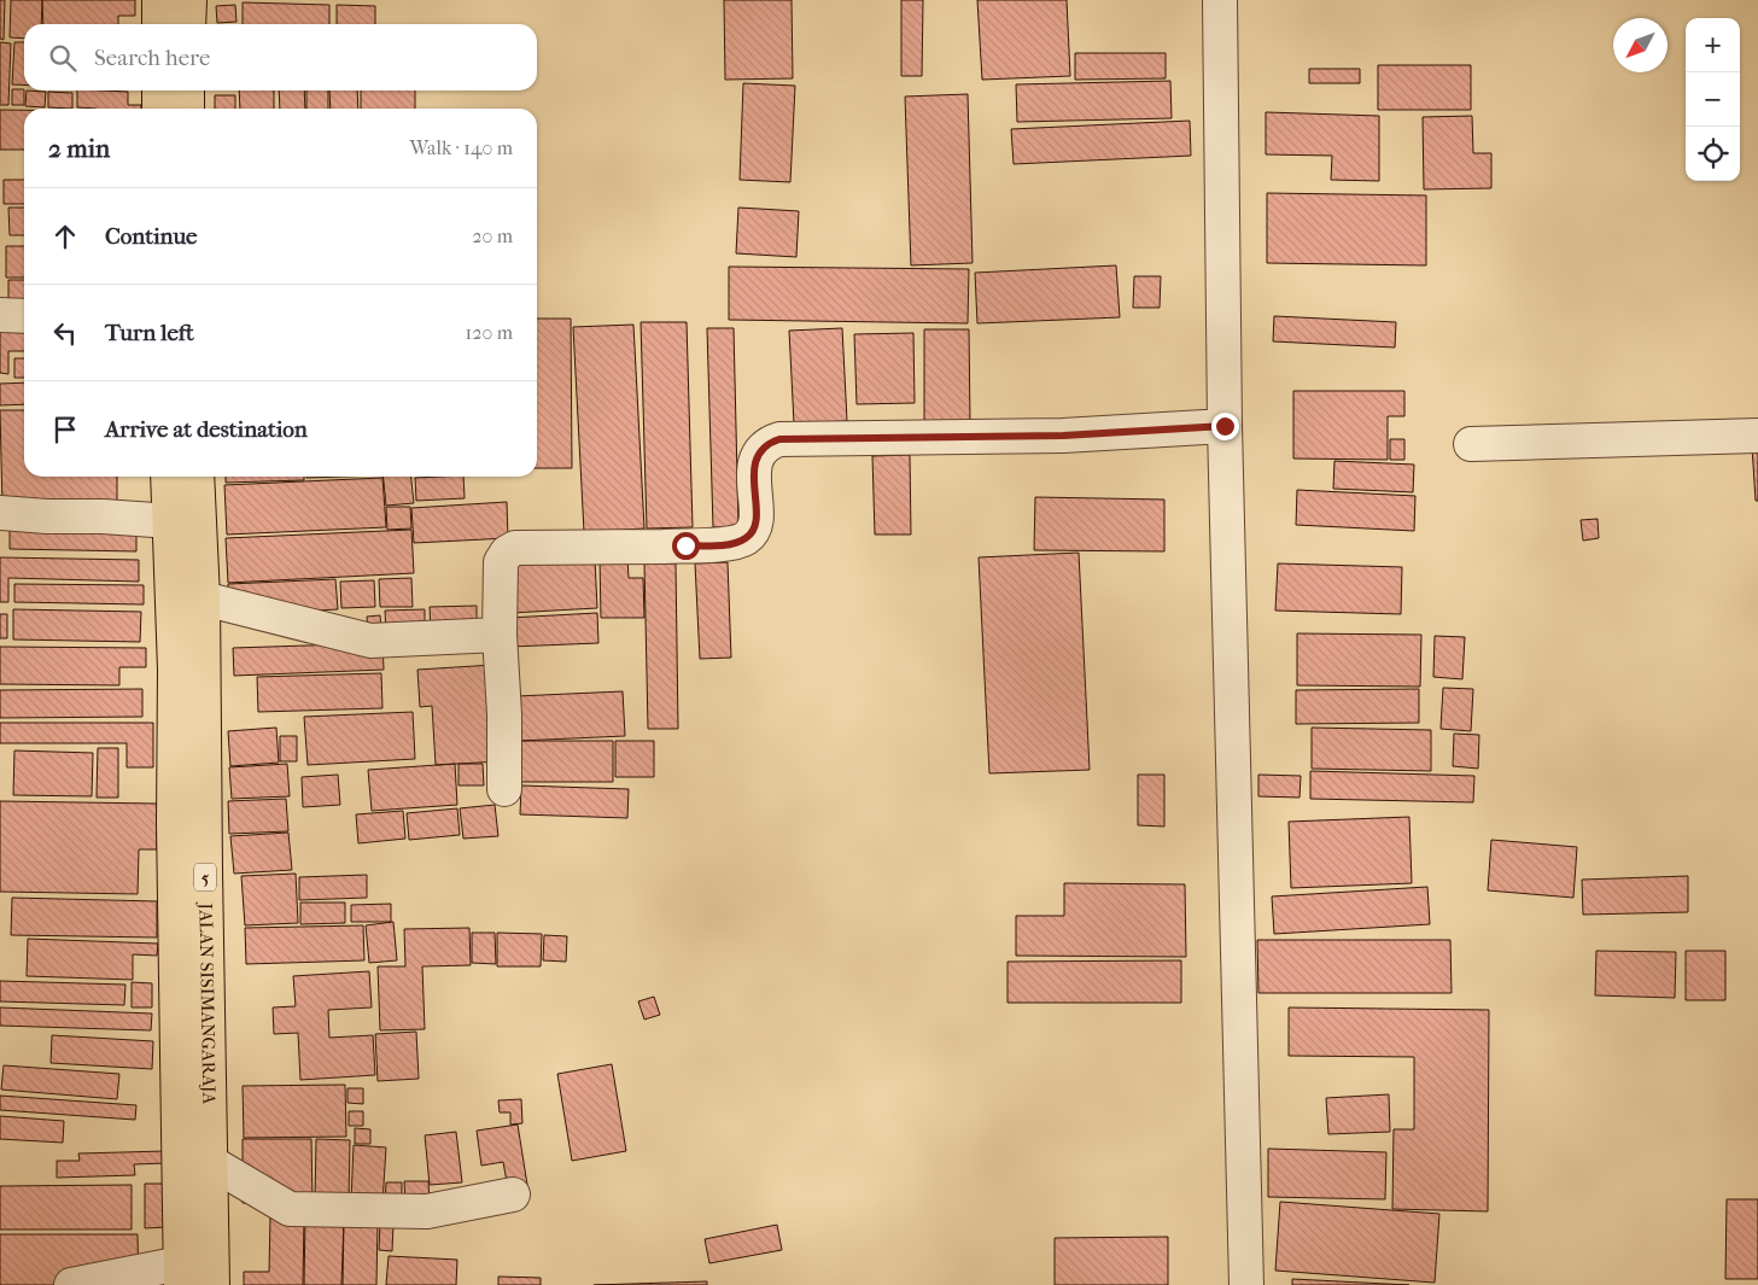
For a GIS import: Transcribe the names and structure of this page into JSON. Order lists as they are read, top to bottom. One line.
{"streets":{"highway":["5","JALAN SISIMANGARAJA"]},"north":"bottom left","page":{"map_buttons":["+","−"],"search":"Search here","heading":["2 min","Walk · 140 m"],"list":[["Continue","20 m"],["Turn left","120 m"],"Arrive at destination"]}}
